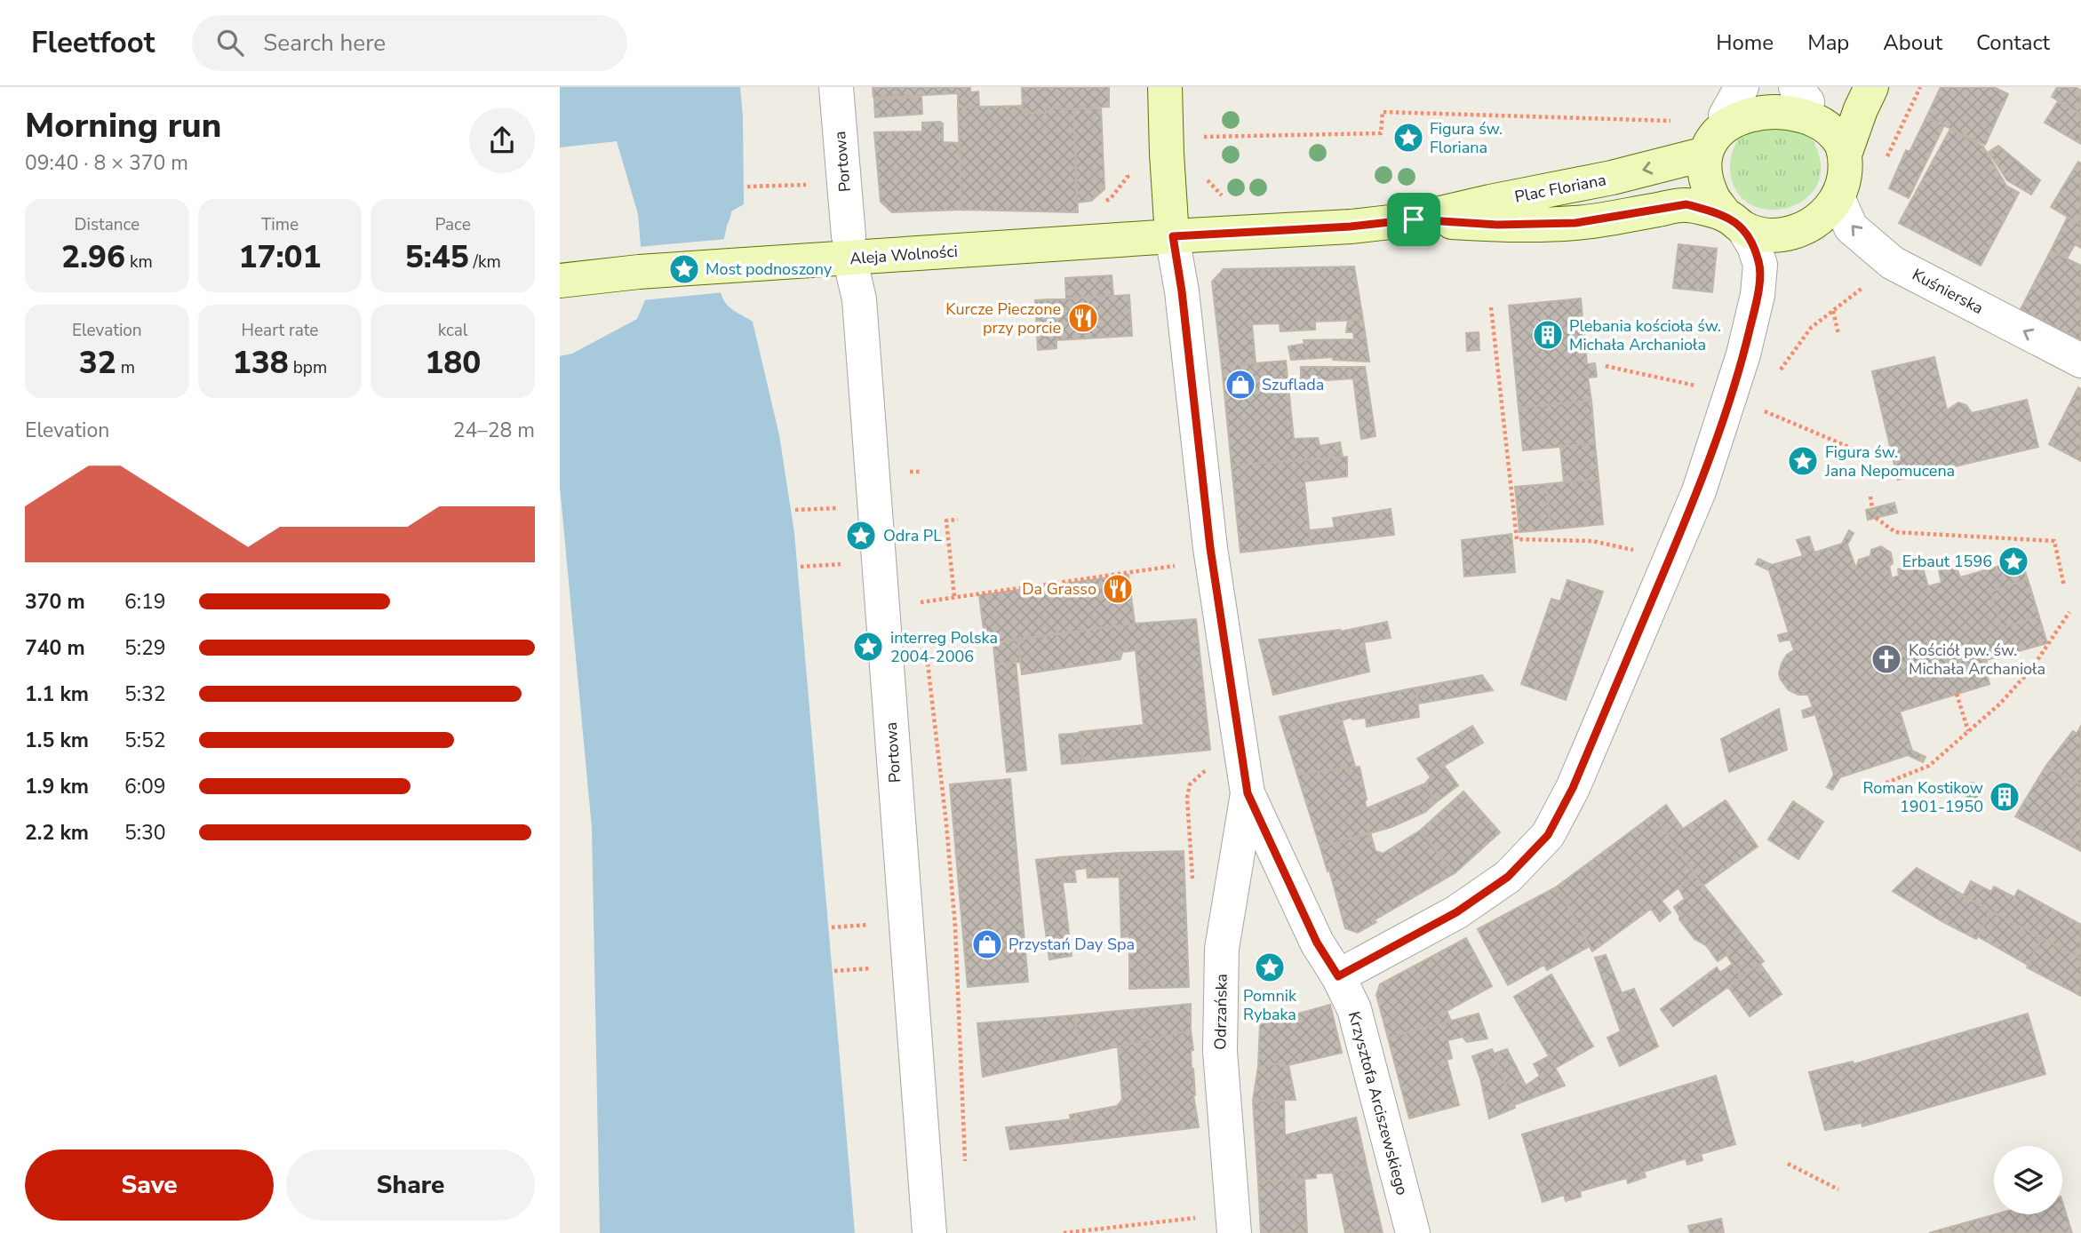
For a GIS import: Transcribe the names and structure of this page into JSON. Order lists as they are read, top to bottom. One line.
{"streets":{"street":["Portowa","Plac Floriana","Aleja Wolności","Kuśnierska","Odrzańska","Krzysztofa Arciszewskiego"]},"crossings":[["Plac Floriana","Aleja Wolności"],["Plac Floriana","Kuśnierska"],["Plac Floriana","Odrzańska"],["Aleja Wolności","Odrzańska"],["Odrzańska","Krzysztofa Arciszewskiego"]],"one_way":["Kuśnierska"],"places":{"place":["Figura św. Floriana","Most podnoszony","Figura św. Jana Nepomucena","Odra PL","Erbaut 1596","interreg Polska 2004-2006","Pomnik Rybaka"],"restaurant":["Kurcze Pieczone przy porcie","Da Grasso"],"building":["Plebania kościoła św. Michała Archanioła","Roman Kostikow 1901-1950"],"shop":["Szuflada","Przystań Day Spa"],"church":["Kościół pw. św. Michała Archanioła"]},"page":{"header":"Fleetfoot","search":"Search here","nav":["Home","Map","About","Contact"],"heading":["Morning run","09:40 · 8 × 370 m"],"stats":[["Distance","2.96 km"],["Time","17:01"],["Pace","5:45 /km"],["Elevation","32 m"],["Heart rate","138 bpm"],["kcal","180"]],"chart":["Elevation","24–28 m"],"list":[{"name":"370 m","note":"6:19"},{"name":"740 m","note":"5:29"},{"name":"1.1 km","note":"5:32"},{"name":"1.5 km","note":"5:52"},{"name":"1.9 km","note":"6:09"},{"name":"2.2 km","note":"5:30"}],"buttons":["Save","Share"]}}
